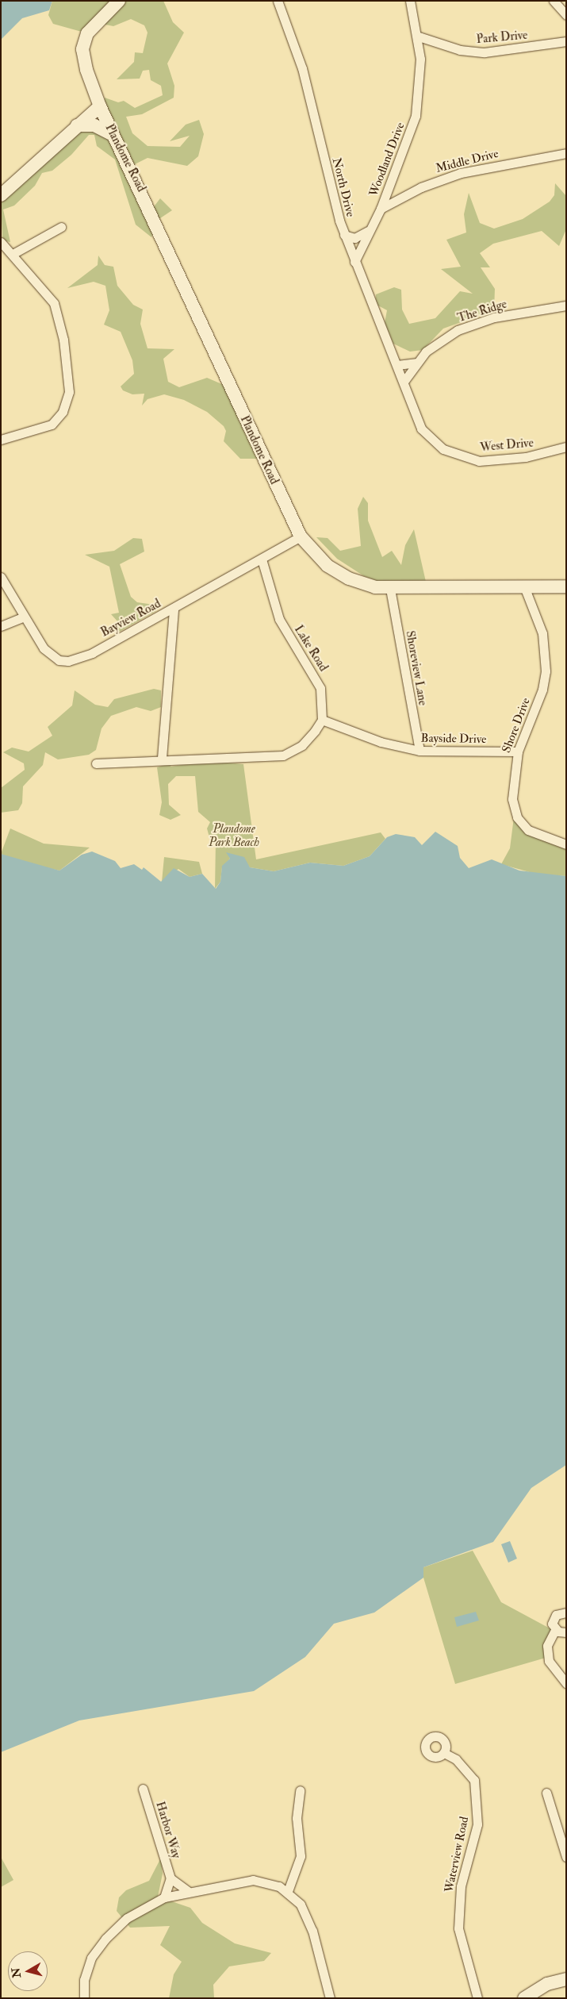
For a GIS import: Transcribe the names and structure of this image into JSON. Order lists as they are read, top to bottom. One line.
{"streets":{"main road":["Plandome Road"],"street":["Park Drive","Woodland Drive","Middle Drive","North Drive","The Ridge","West Drive","Bayview Road","Lake Road","Shoreview Lane","Shore Drive","Bayside Drive","Harbor Way","Waterview Road"]},"crossings":[["Park Drive","Woodland Drive"],["Plandome Road","Bayview Road"],["Plandome Road","Shoreview Lane"],["Plandome Road","Shore Drive"],["Woodland Drive","Middle Drive"],["North Drive","The Ridge"],["North Drive","West Drive"],["The Ridge","West Drive"],["Bayview Road","Lake Road"],["Lake Road","Bayside Drive"],["Shoreview Lane","Bayside Drive"],["Shore Drive","Bayside Drive"]],"parks":["Plandome Park Beach"],"north":"left"}
